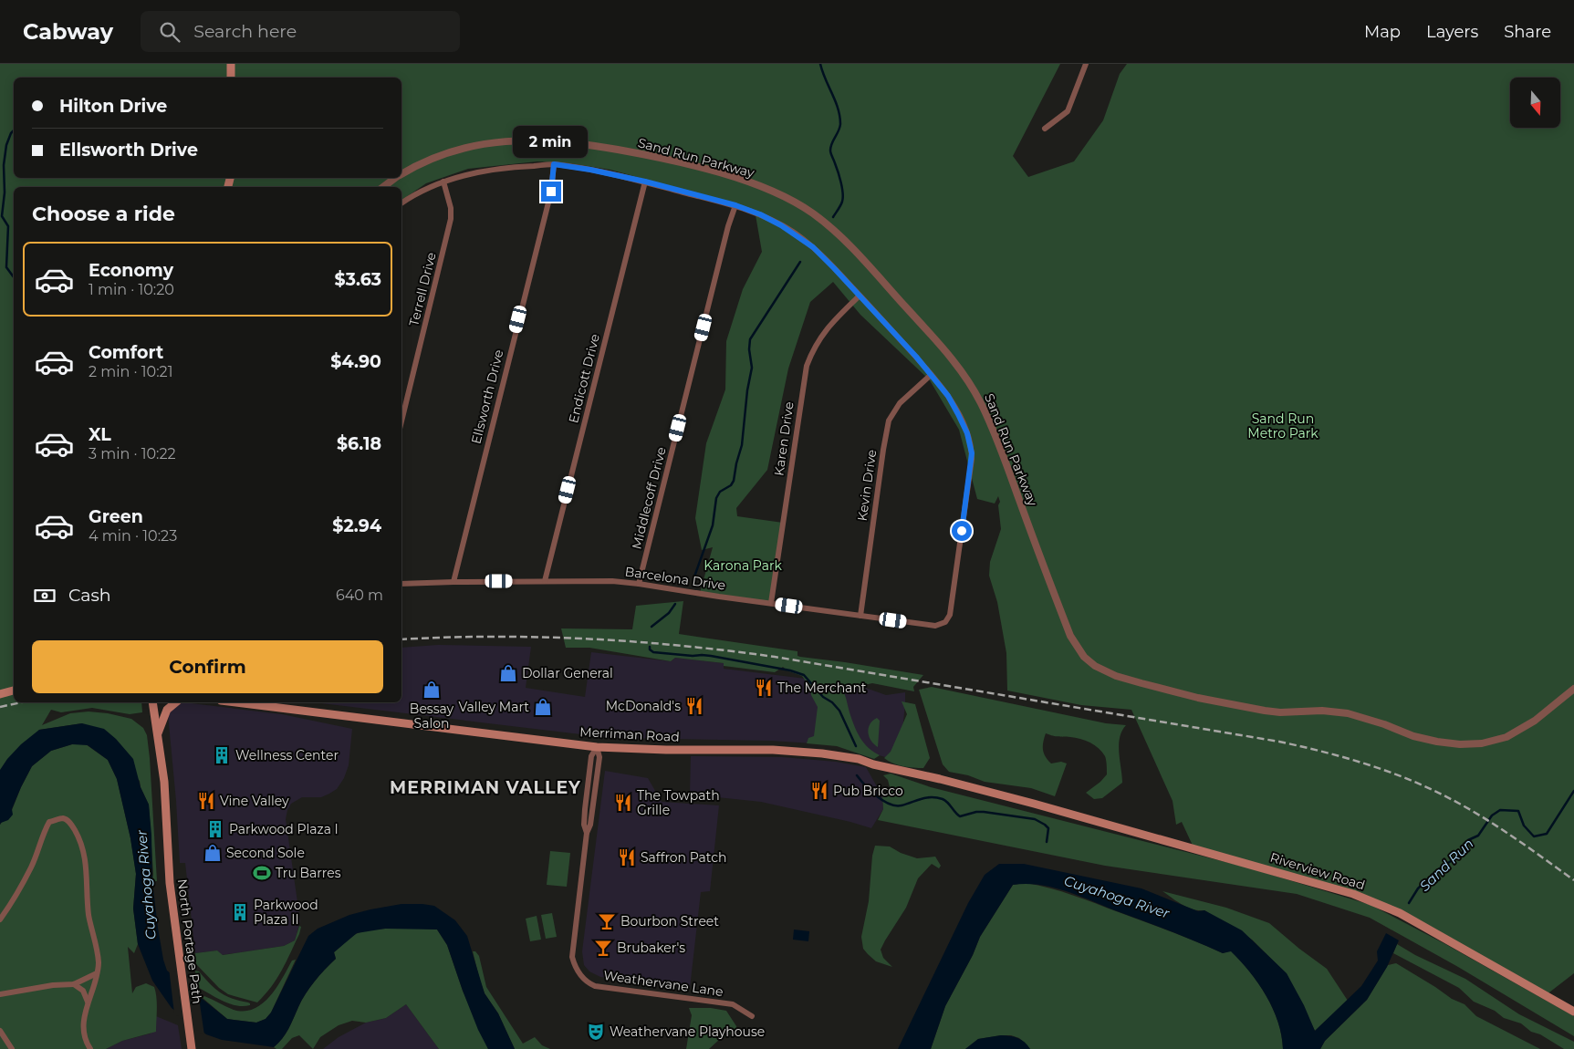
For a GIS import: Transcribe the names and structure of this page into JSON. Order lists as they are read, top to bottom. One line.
{"streets":{"main road":["Merriman Road","Riverview Road","North Portage Path"],"street":["Sand Run Parkway","Terrell Drive","Endicott Drive","Ellsworth Drive","Karen Drive","Kevin Drive","Middlecoff Drive","Barcelona Drive","Weathervane Lane"]},"crossings":[["Endicott Drive","Barcelona Drive"],["Ellsworth Drive","Barcelona Drive"],["Karen Drive","Barcelona Drive"],["Kevin Drive","Barcelona Drive"],["Middlecoff Drive","Barcelona Drive"],["Merriman Road","Riverview Road"],["Merriman Road","Weathervane Lane"]],"districts":["MERRIMAN VALLEY"],"water":["Sand Run","Cuyahoga River"],"parks":["Sand Run Metro Park","Karona Park"],"places":{"shop":["Dollar General","Bessay Salon","Valley Mart","Second Sole"],"restaurant":["The Merchant","McDonald's","Pub Bricco","Vine Valley","The Towpath Grille","Saffron Patch"],"building":["Wellness Center","Parkwood Plaza I","Parkwood Plaza II"],"sports":["Tru Barres"],"bar":["Bourbon Street","Brubaker's"],"theatre":["Weathervane Playhouse"]},"north":"bottom","page":{"header":"Cabway","search":"Search here","nav":["Map","Layers","Share"],"banner":["Hilton Drive","Ellsworth Drive"],"bubble":"2 min","heading":"Choose a ride","list":[{"name":"Economy","note":"1 min · 10:20","value":"$3.63"},{"name":"Comfort","note":"2 min · 10:21","value":"$4.90"},{"name":"XL","note":"3 min · 10:22","value":"$6.18"},{"name":"Green","note":"4 min · 10:23","value":"$2.94"}],"pay":["Cash","640 m"],"buttons":"Confirm"}}
